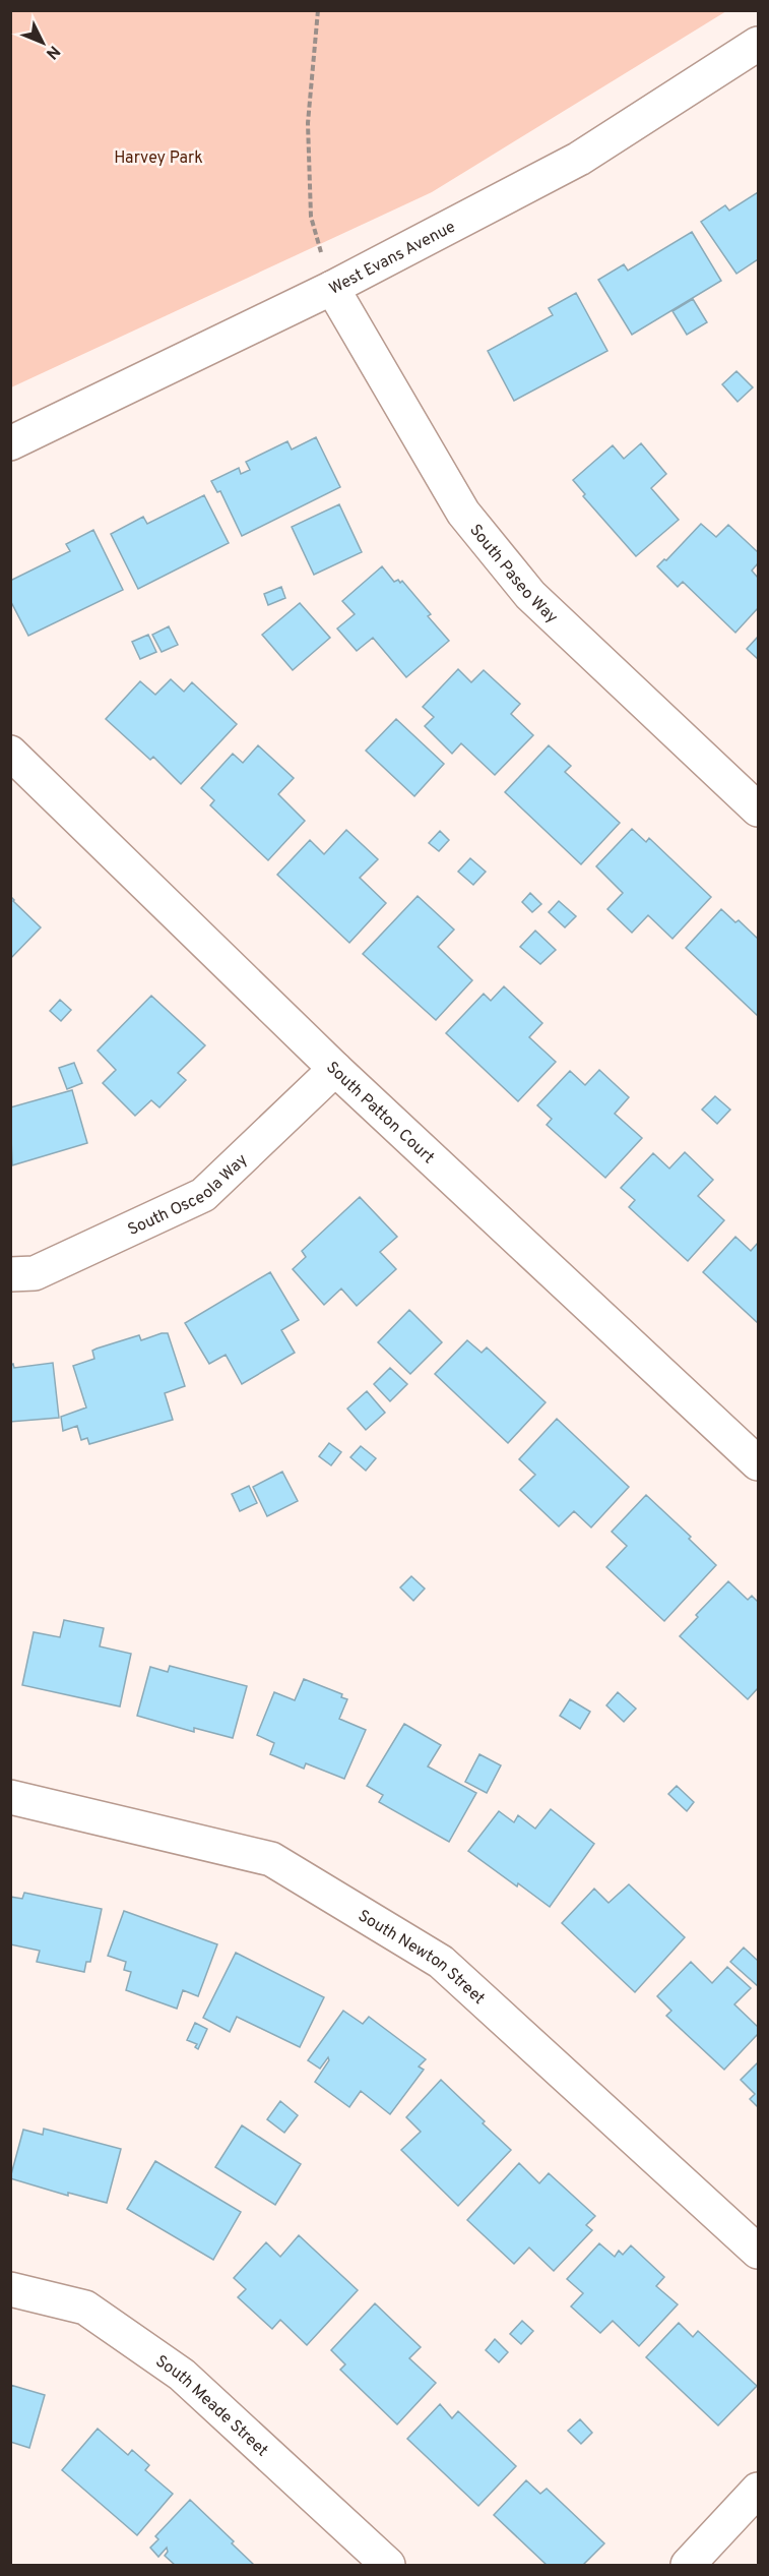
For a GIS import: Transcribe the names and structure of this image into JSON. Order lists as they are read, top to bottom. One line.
{"streets":{"street":["West Evans Avenue","South Paseo Way","South Patton Court","South Osceola Way","South Newton Street","South Meade Street"]},"crossings":[["West Evans Avenue","South Paseo Way"],["South Patton Court","South Osceola Way"]],"parks":["Harvey Park"],"north":"bottom right"}
